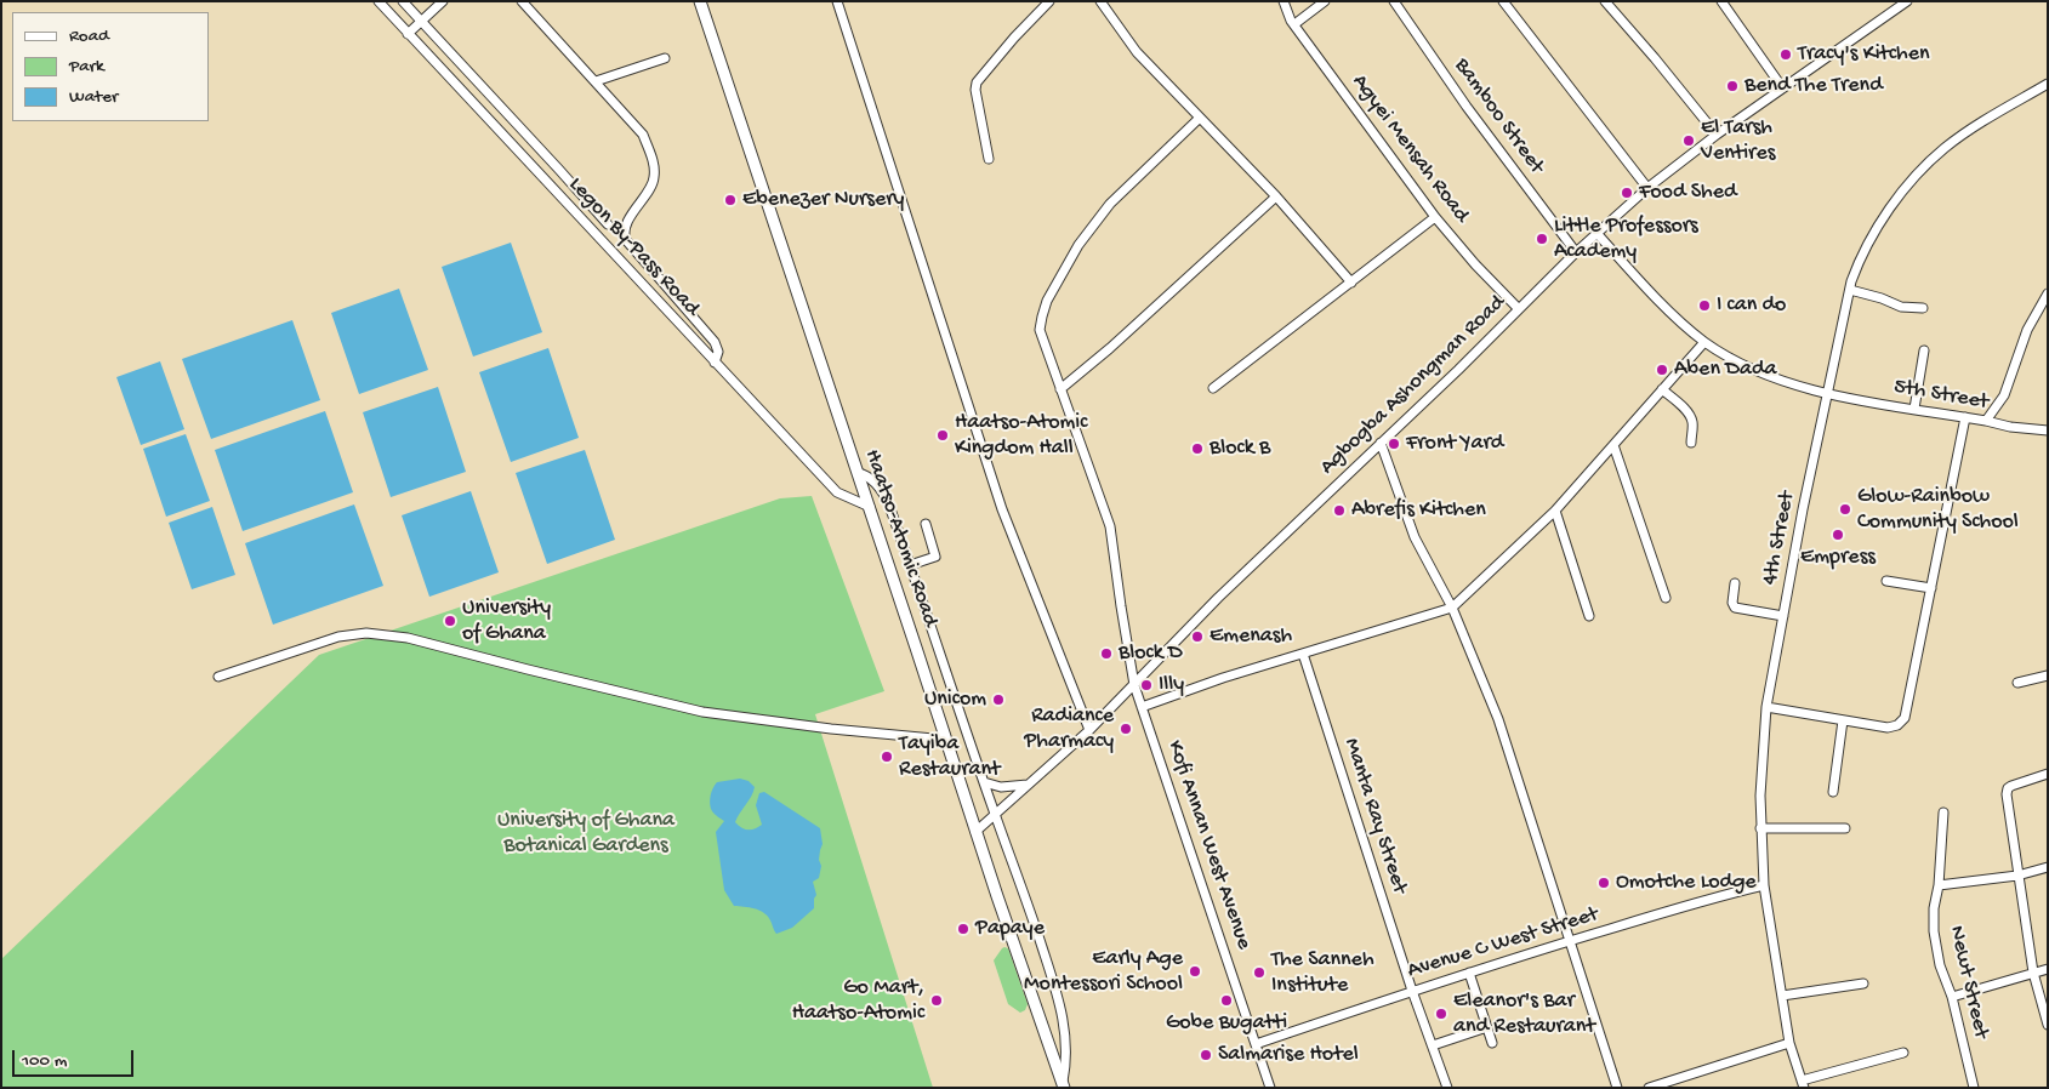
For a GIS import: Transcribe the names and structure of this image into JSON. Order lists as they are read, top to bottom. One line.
{"streets":{"main road":["Haatso-Atomic Road"],"street":["Bamboo Street","Agyei Mensah Road","Legon By-Pass Road","Agbogba Ashongman Road","5th Street","4th Street","Manta Ray Street","Kofi Annan West Avenue","Avenue C West Street","Newt Street"]},"crossings":[["Bamboo Street","Agbogba Ashongman Road"],["Agyei Mensah Road","Agbogba Ashongman Road"],["Legon By-Pass Road","Haatso-Atomic Road"],["Agbogba Ashongman Road","5th Street"],["Agbogba Ashongman Road","Haatso-Atomic Road"],["Agbogba Ashongman Road","Kofi Annan West Avenue"],["5th Street","4th Street"],["4th Street","Avenue C West Street"],["Manta Ray Street","Avenue C West Street"],["Kofi Annan West Avenue","Avenue C West Street"]],"parks":["University of Ghana Botanical Gardens"],"places":["Tracy's Kitchen","Bend The Trend","El Tarsh Ventires","Food Shed","Ebenezer Nursery","Little Professors Academy","I can do","Aben Dada","Haatso-Atomic Kingdom Hall","Front Yard","Block B","Glow-Rainbow Community School","Abrefis Kitchen","Empress","University of Ghana","Emenash","Block D","Illy","Unicom","Radiance Pharmacy","Tayiba Restaurant","Omotche Lodge","Papaye","Early Age Montessori School","The Sanneh Institute","Go Mart, Haatso-Atomic","Gobe Bugatti","Eleanor's Bar and Restaurant","Salmarise Hotel"],"legend":["Road","Park","Water"],"scale_bar":"100 m"}
